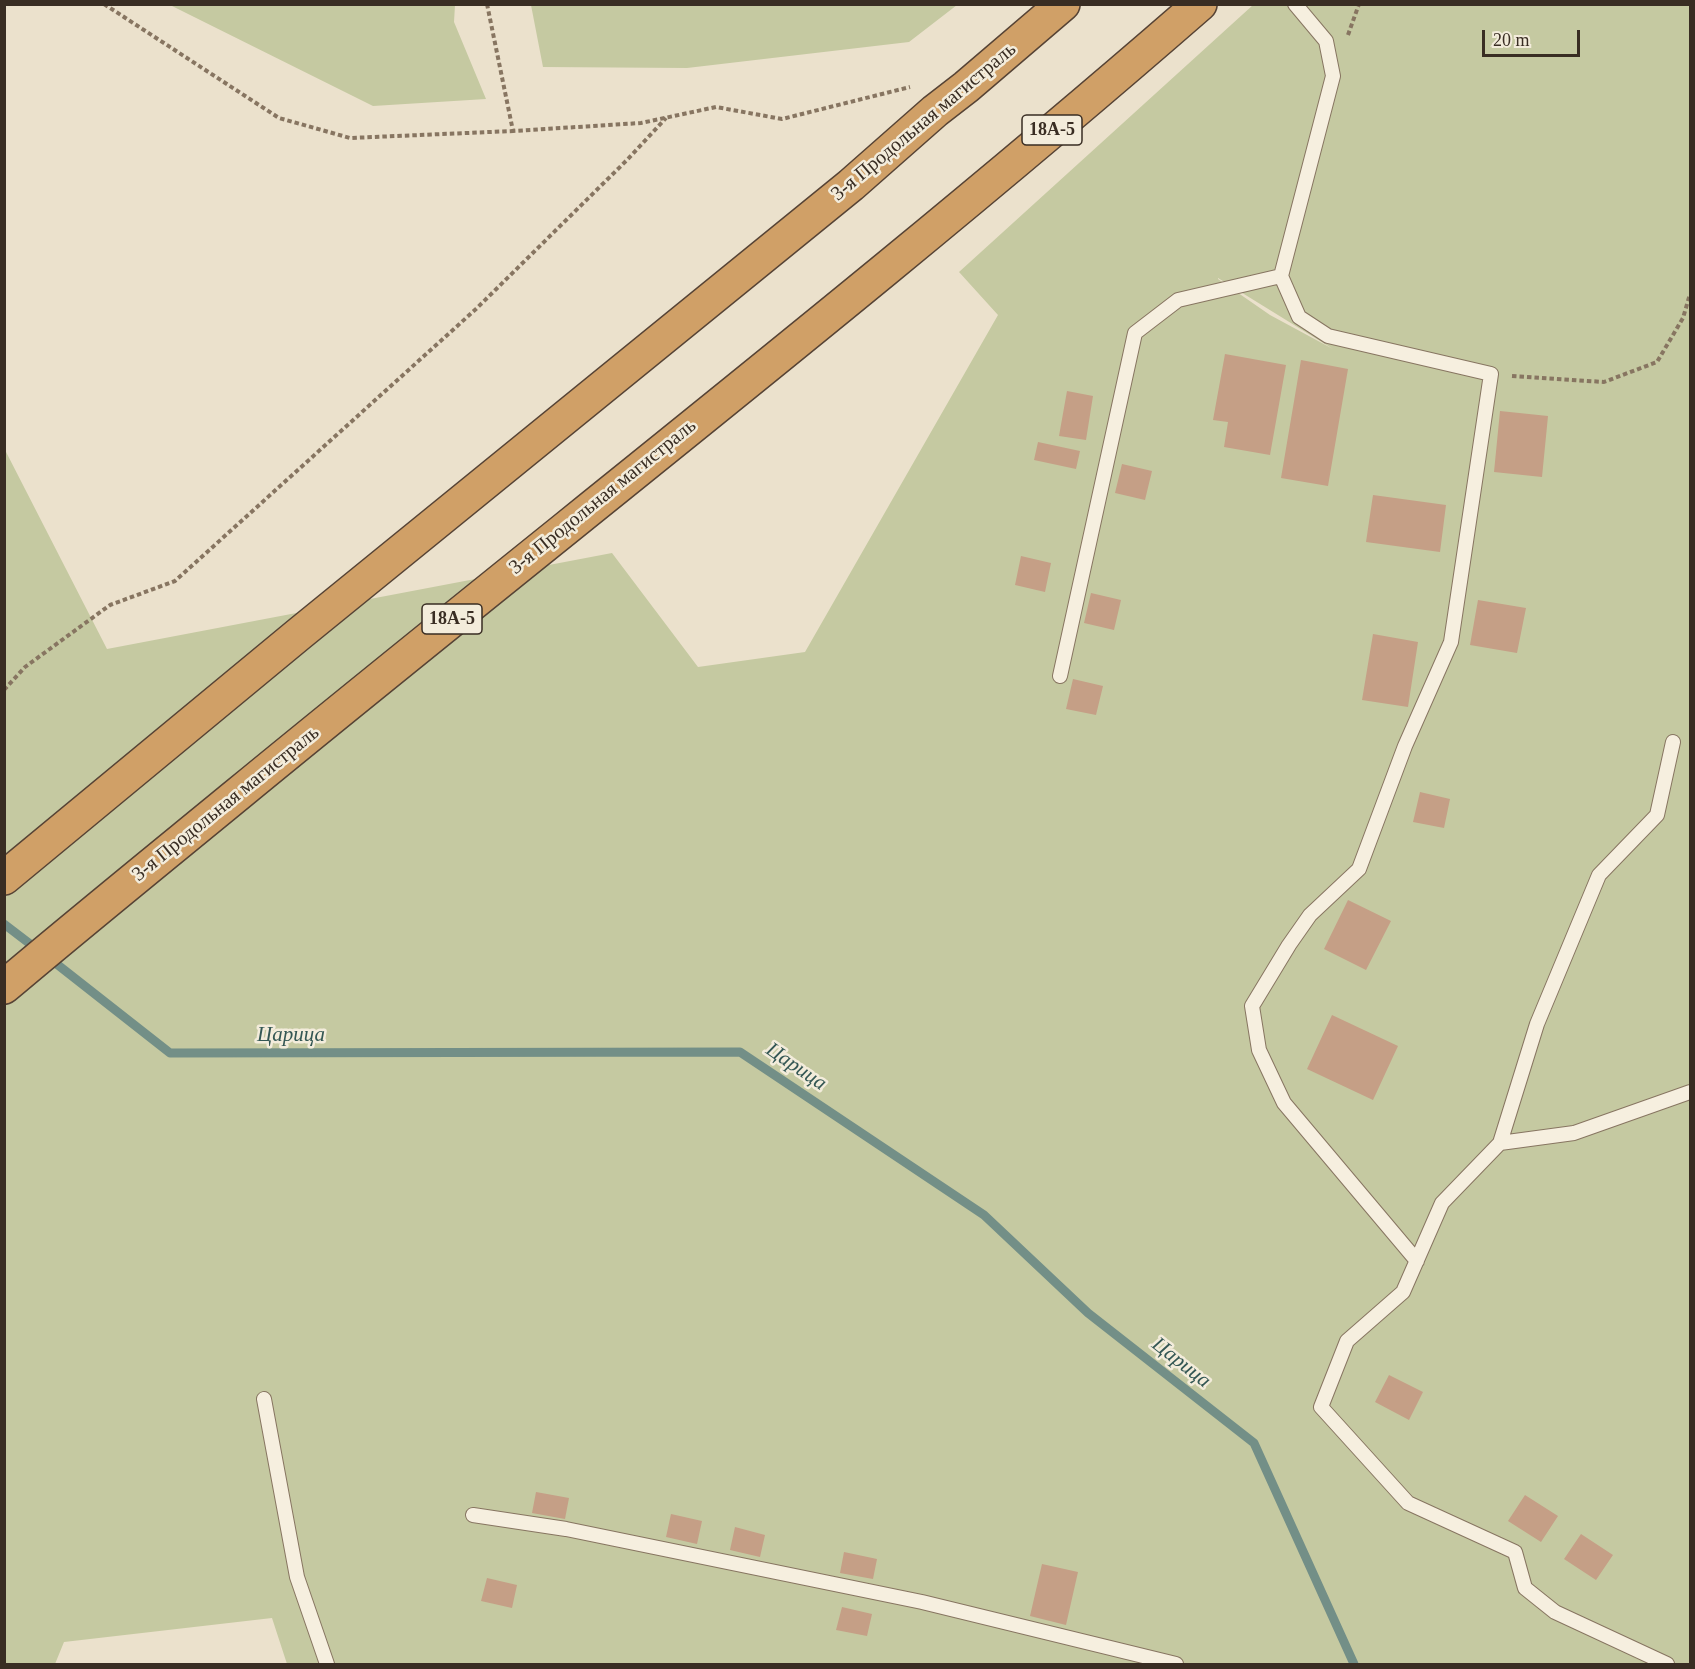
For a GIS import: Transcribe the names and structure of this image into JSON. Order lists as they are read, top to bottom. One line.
{"streets":{"highway":["3-я Продольная магистраль","18А-5"]},"water":["Царица"],"scale_bar":"20 m"}
